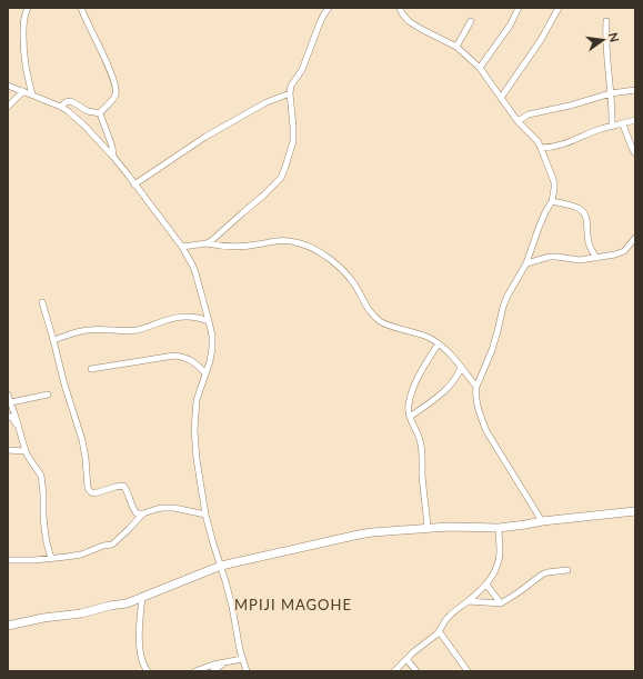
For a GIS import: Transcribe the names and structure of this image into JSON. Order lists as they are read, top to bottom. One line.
{"districts":["MPIJI MAGOHE"],"north":"right"}
